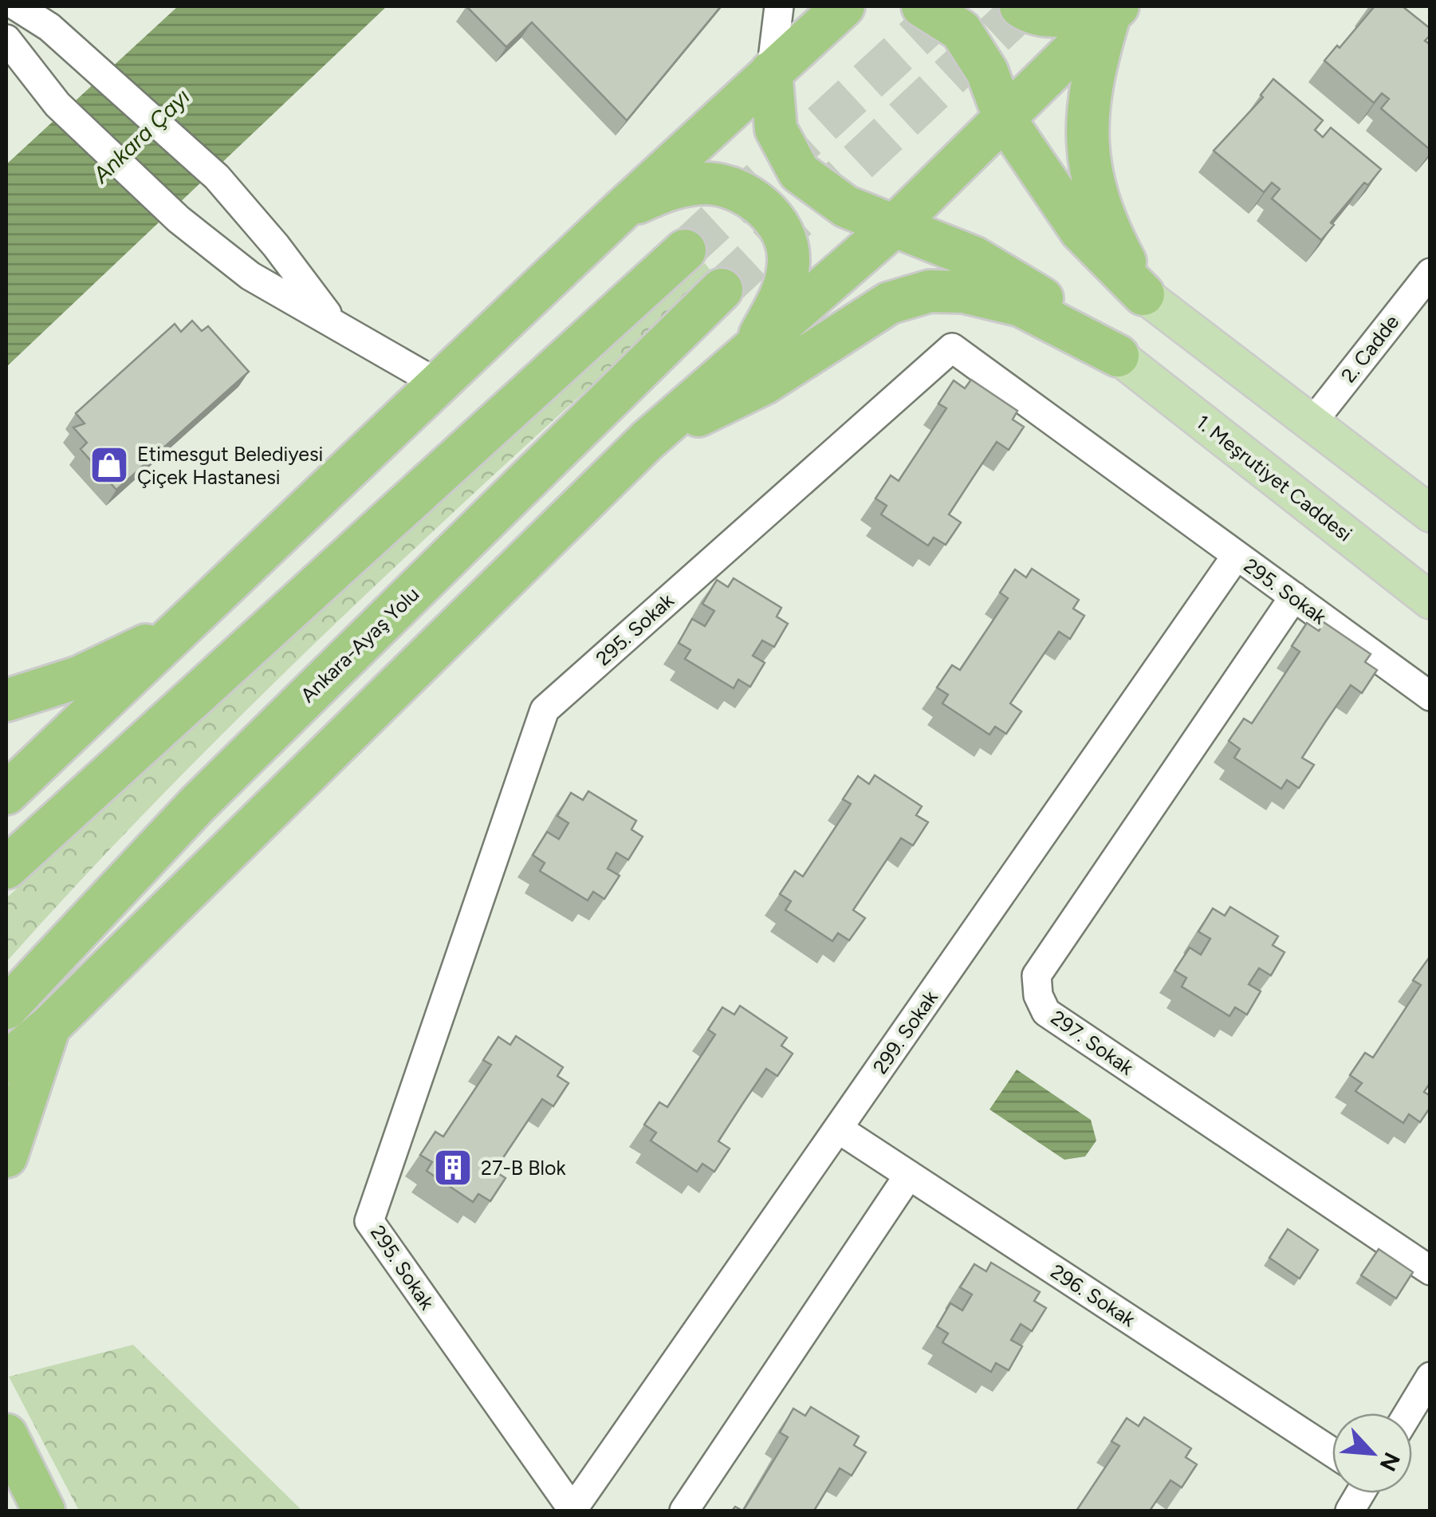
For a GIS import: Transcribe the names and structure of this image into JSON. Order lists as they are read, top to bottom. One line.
{"streets":{"highway":["Ankara-Ayaş Yolu"],"main road":["1. Meşrutiyet Caddesi"],"street":["2. Cadde","295. Sokak","299. Sokak","297. Sokak","296. Sokak"]},"crossings":[["295. Sokak","299. Sokak"],["295. Sokak","297. Sokak"],["299. Sokak","296. Sokak"]],"water":["Ankara Çayı"],"places":{"shop":["Etimesgut Belediyesi Çiçek Hastanesi"],"building":["27-B Blok"]},"north":"bottom right"}
